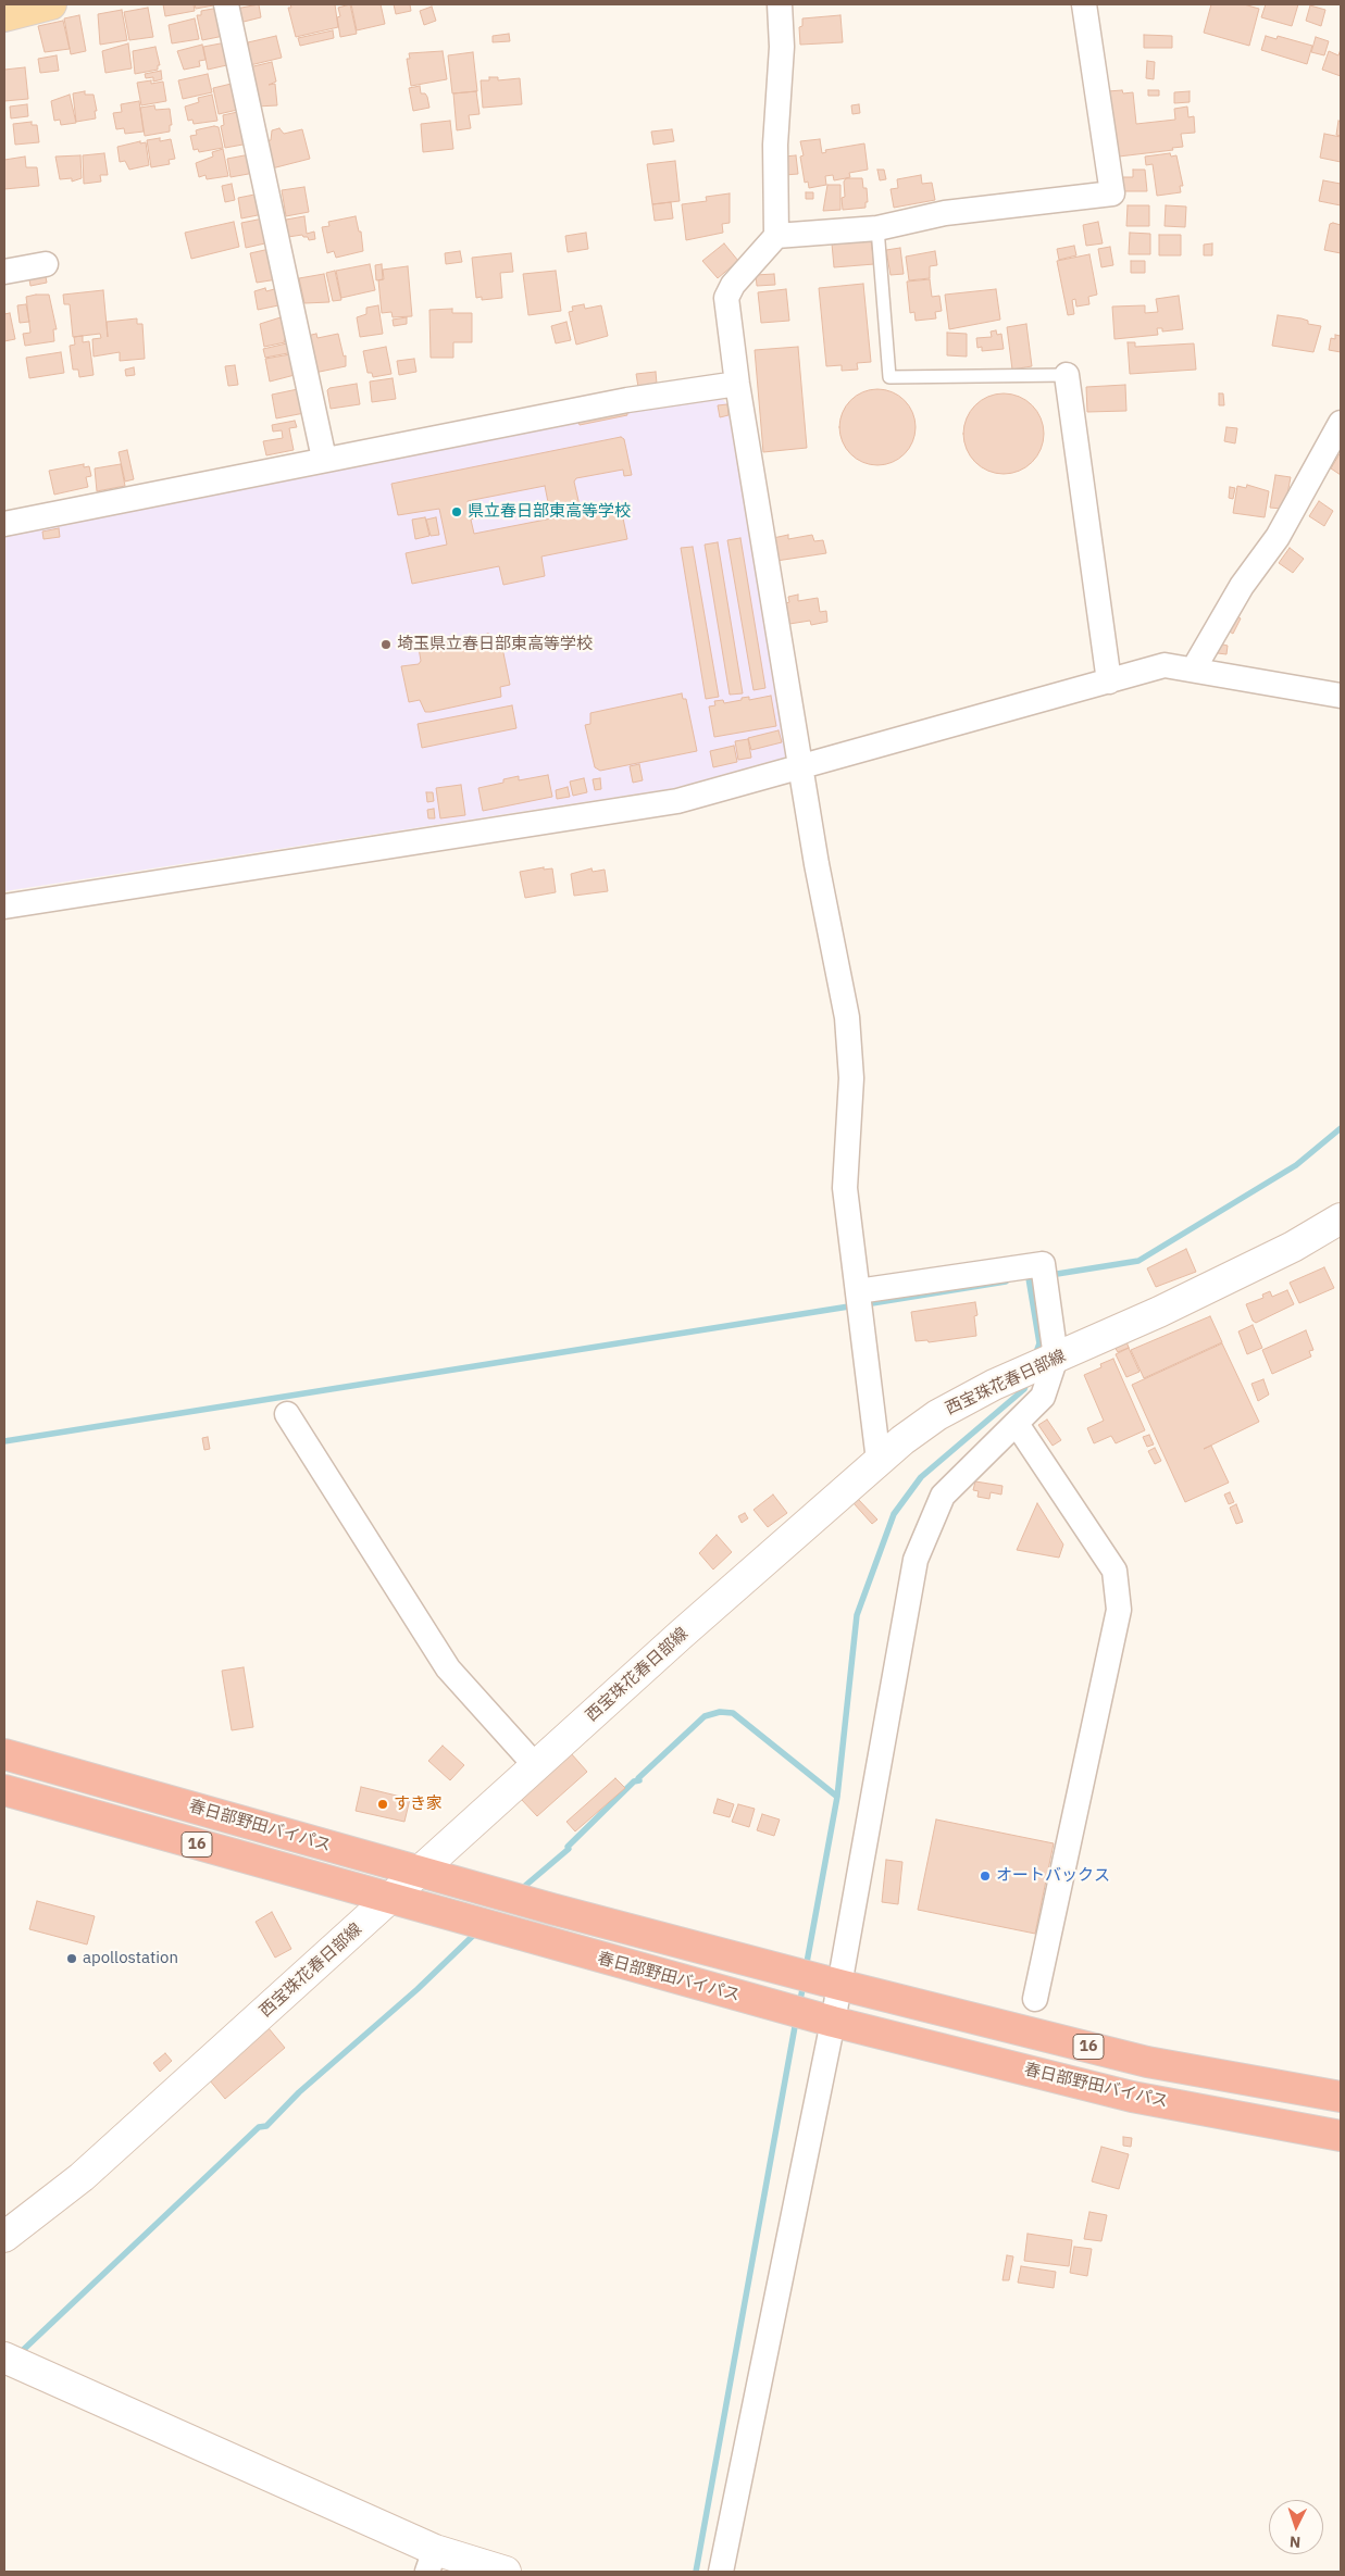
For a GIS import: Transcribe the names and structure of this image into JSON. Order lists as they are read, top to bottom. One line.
{"streets":{"highway":["春日部野田バイパス","16"],"main road":["西宝珠花春日部線"]},"crossings":[["西宝珠花春日部線","春日部野田バイパス"]],"places":["県立春日部東高等学校","埼玉県立春日部東高等学校","すき家","オートバックス","apollostation"],"north":"bottom"}
